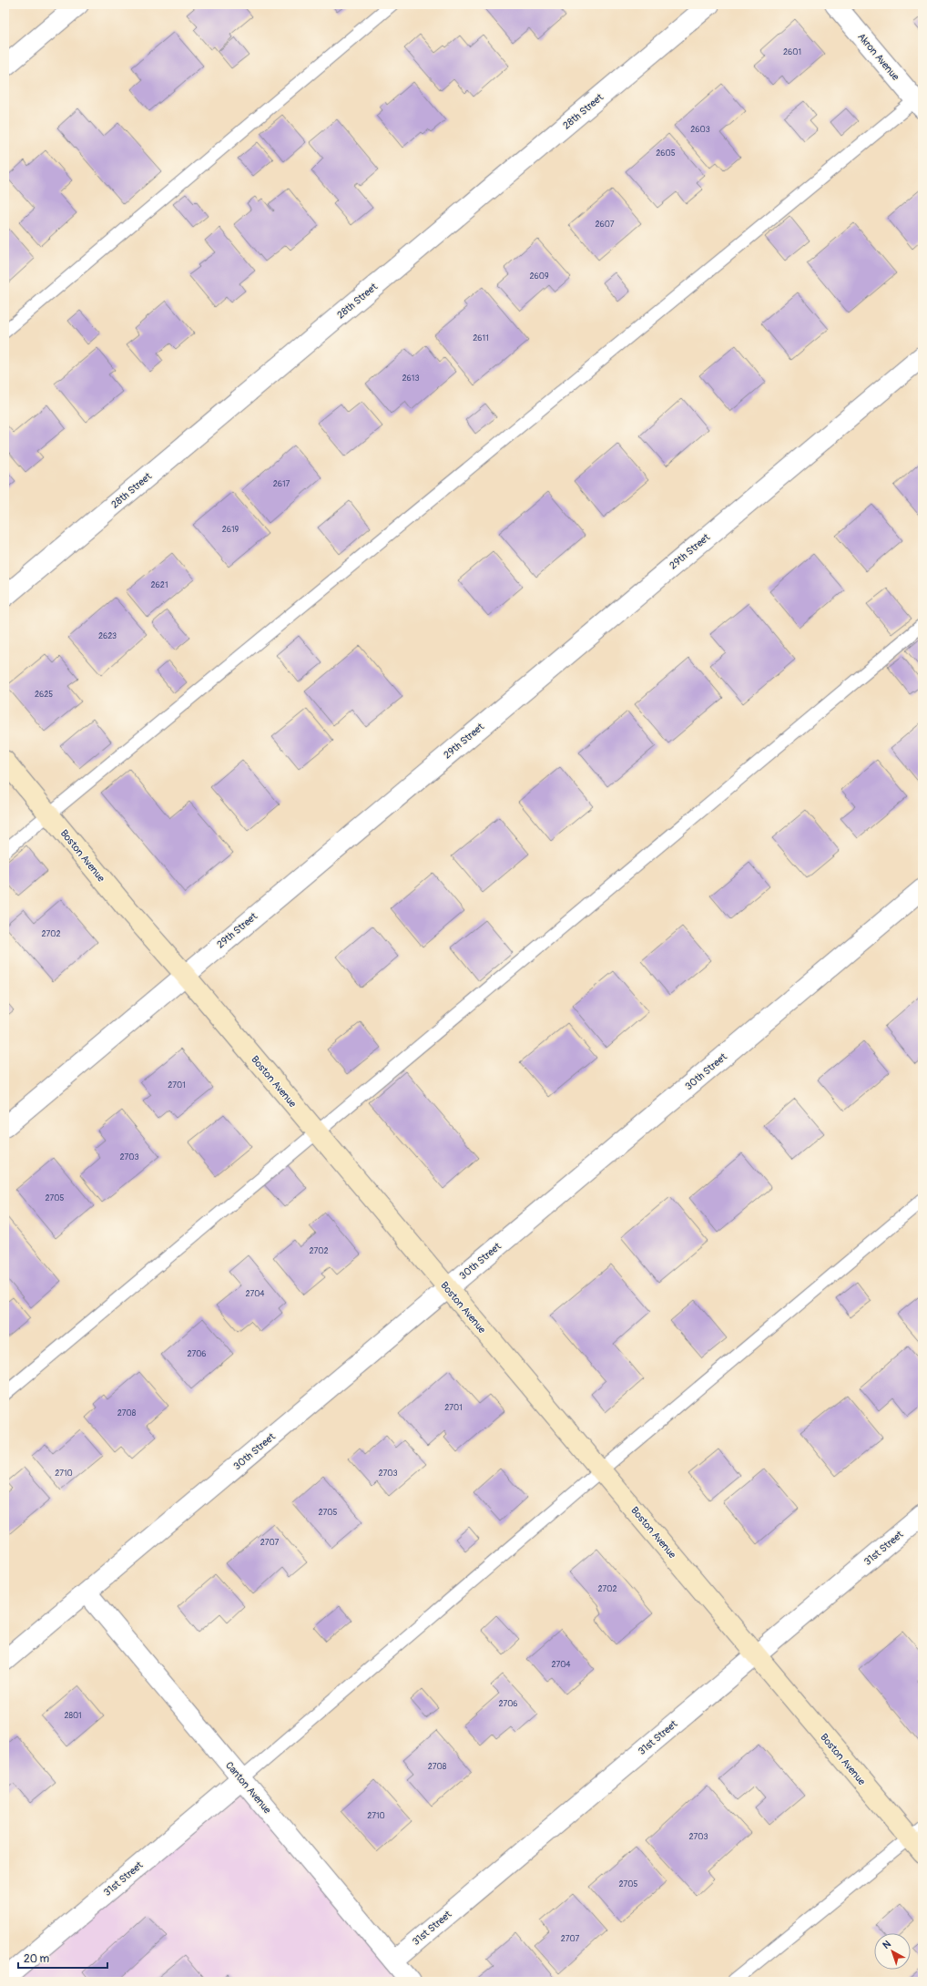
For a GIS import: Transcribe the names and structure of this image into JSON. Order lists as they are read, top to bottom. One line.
{"streets":{"street":["Akron Avenue","28th Street","29th Street","Boston Avenue","30th Street","31st Street","Canton Avenue"]},"crossings":[["29th Street","Boston Avenue"],["Boston Avenue","30th Street"],["Boston Avenue","31st Street"],["30th Street","Canton Avenue"],["31st Street","Canton Avenue"]],"house_numbers":["2601","2603","2605","2607","2609","2611","2613","2617","2619","2621","2623","2625","2702","2701","2703","2705","2702","2704","2706","2701","2708","2710","2703","2705","2707","2702","2704","2706","2801","2708","2710","2703","2705","2707"],"scale_bar":"20 m","north":"top left"}
